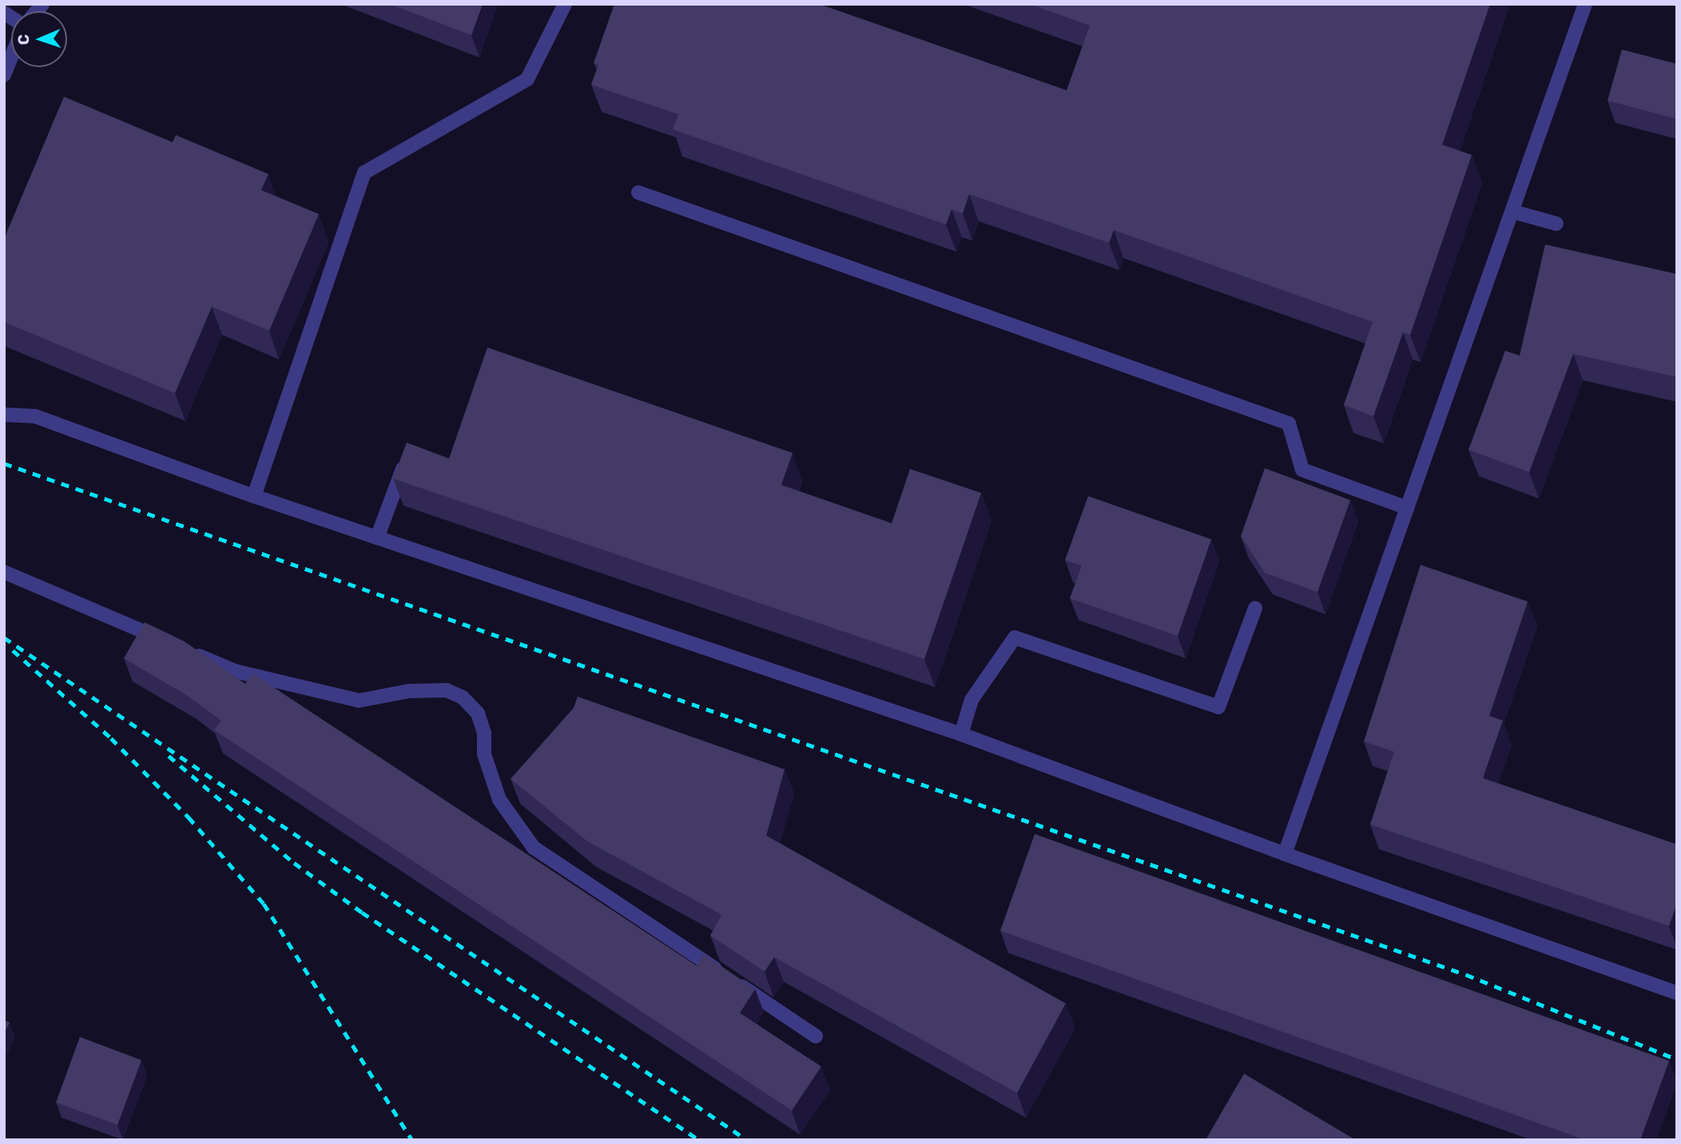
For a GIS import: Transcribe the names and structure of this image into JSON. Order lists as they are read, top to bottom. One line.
{"north":"left"}
